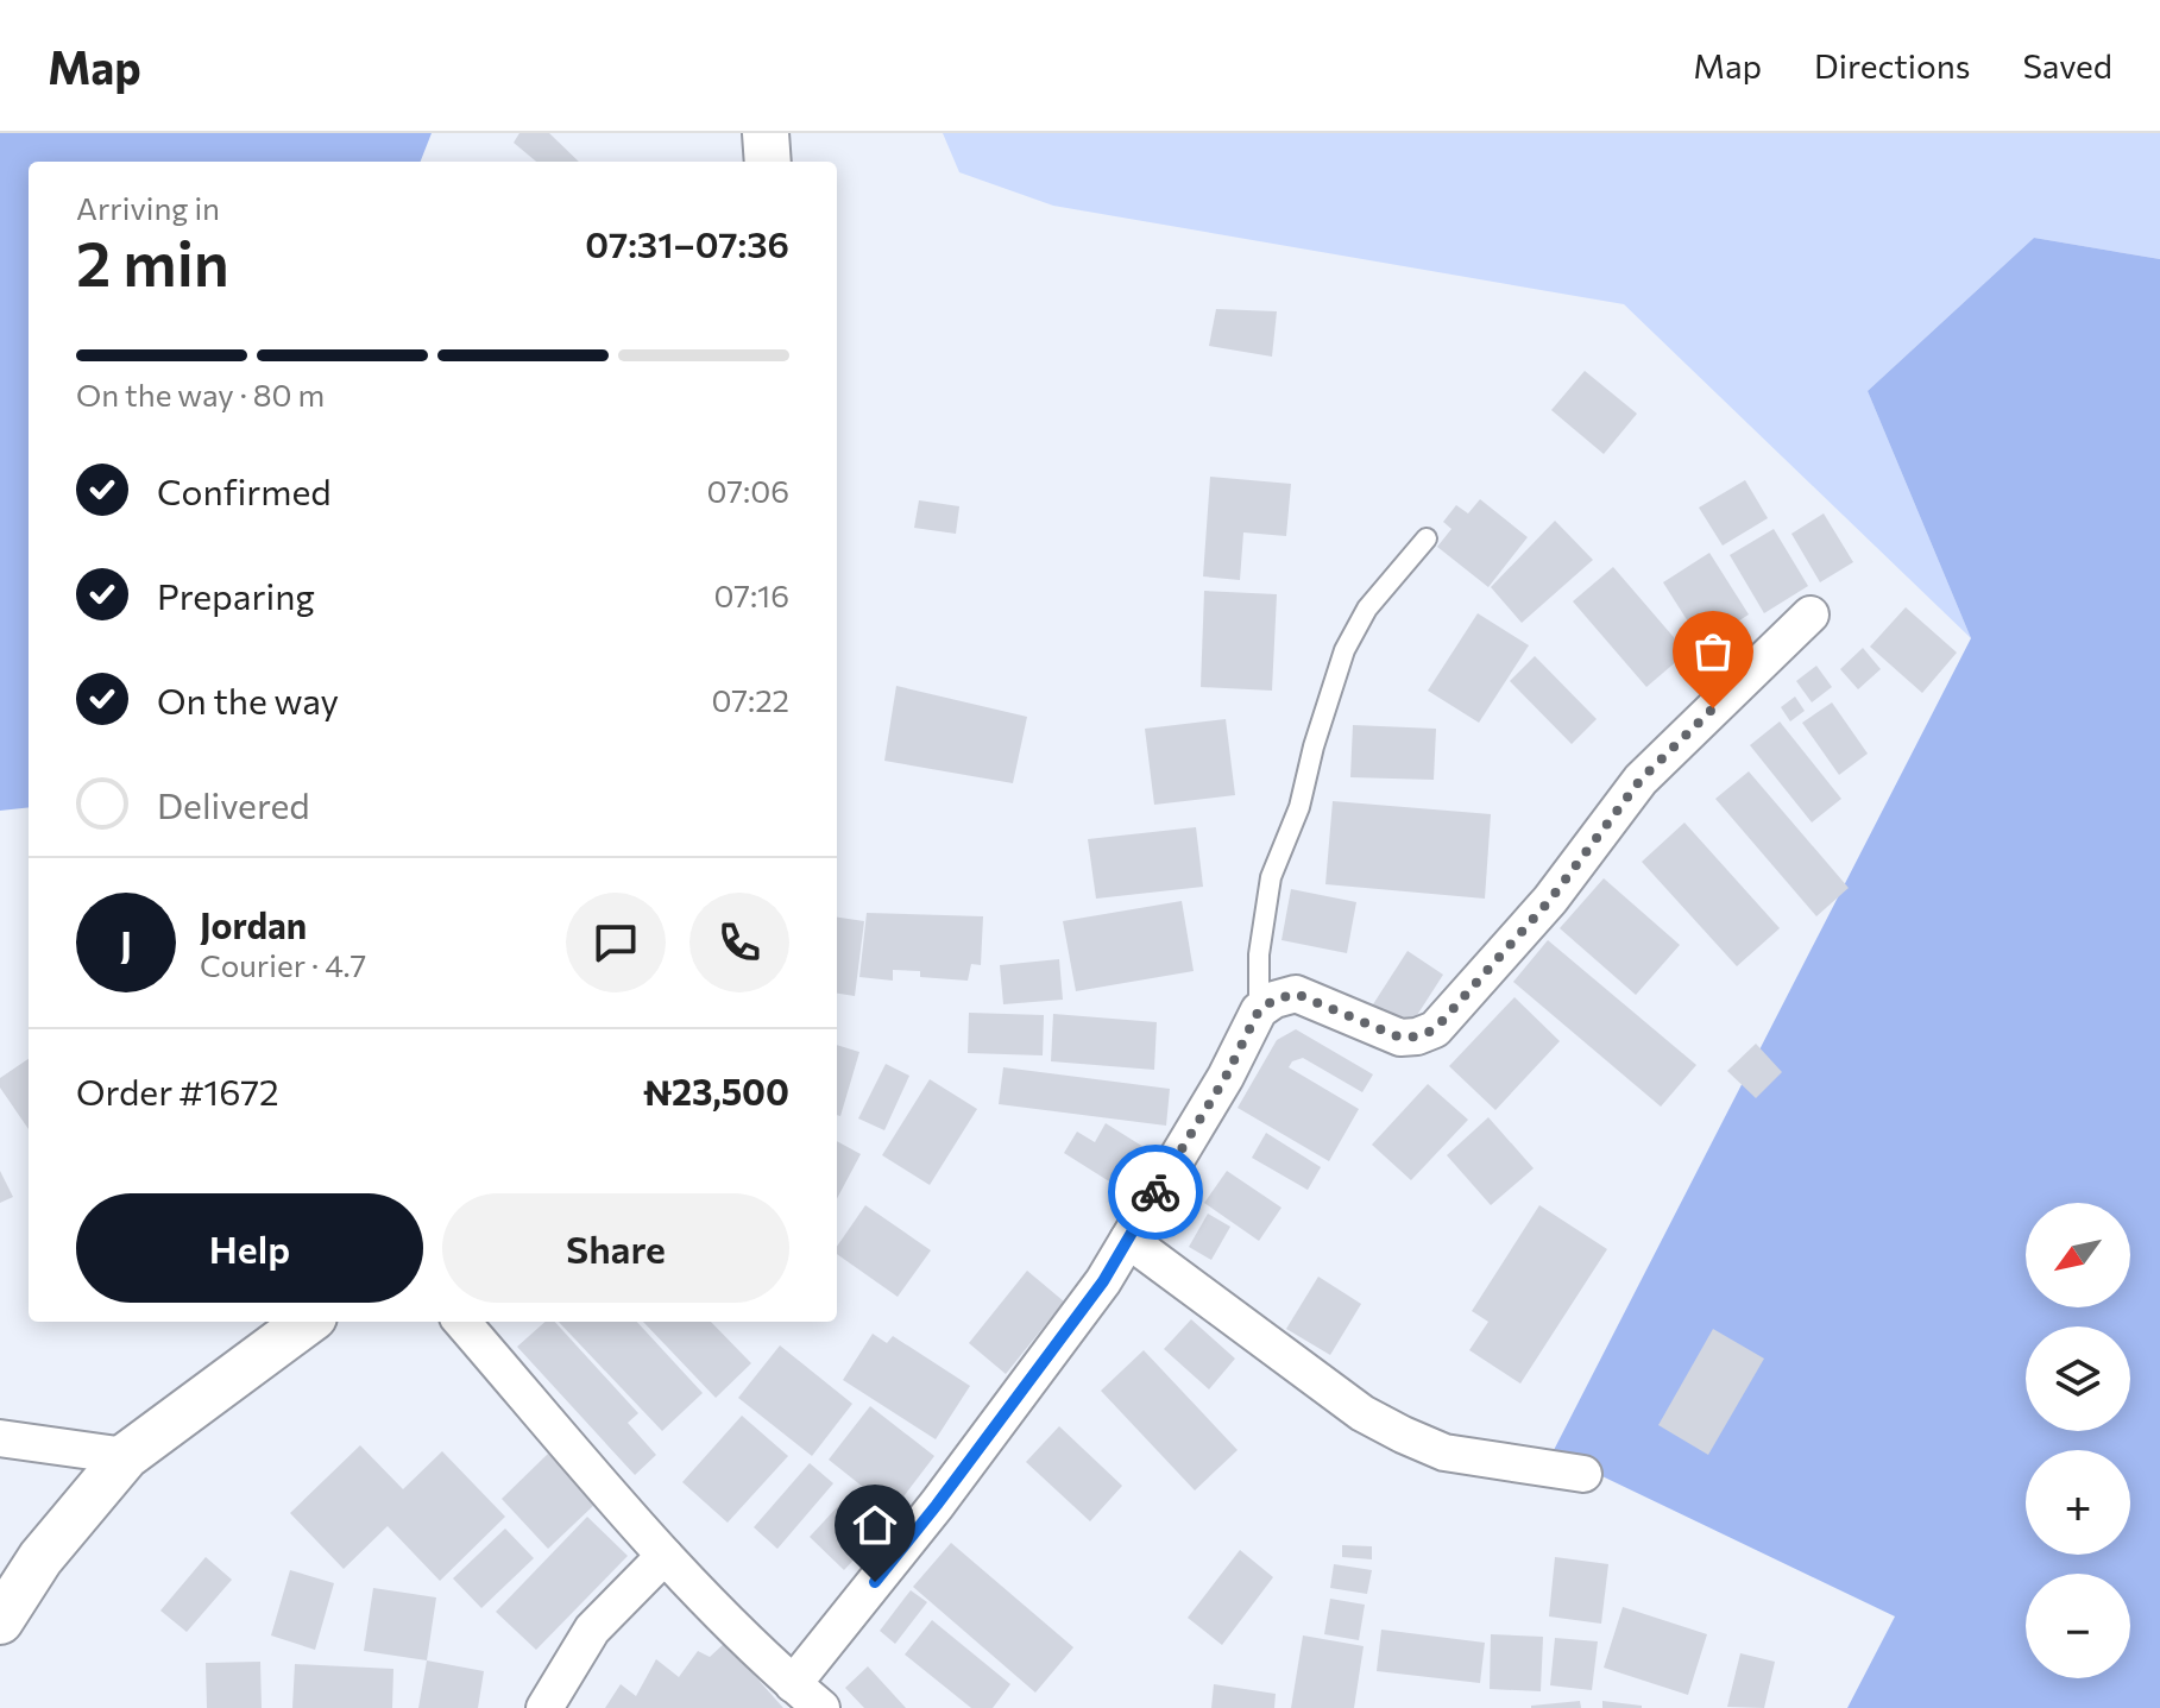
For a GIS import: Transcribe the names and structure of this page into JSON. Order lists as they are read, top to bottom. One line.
{"north":"bottom left","page":{"header":"Map","nav":["Map","Directions","Saved"],"heading":["2 min","Arriving in","07:31–07:36"],"panel":["Jordan","Courier · 4.7","Order #1672","₦23,500"],"bar":"On the way · 80 m","list":[["Confirmed","07:06"],["Preparing","07:16"],["On the way","07:22"],"Delivered"],"round":"J","buttons":["Help","Share"],"map_buttons":["+","−"]}}
